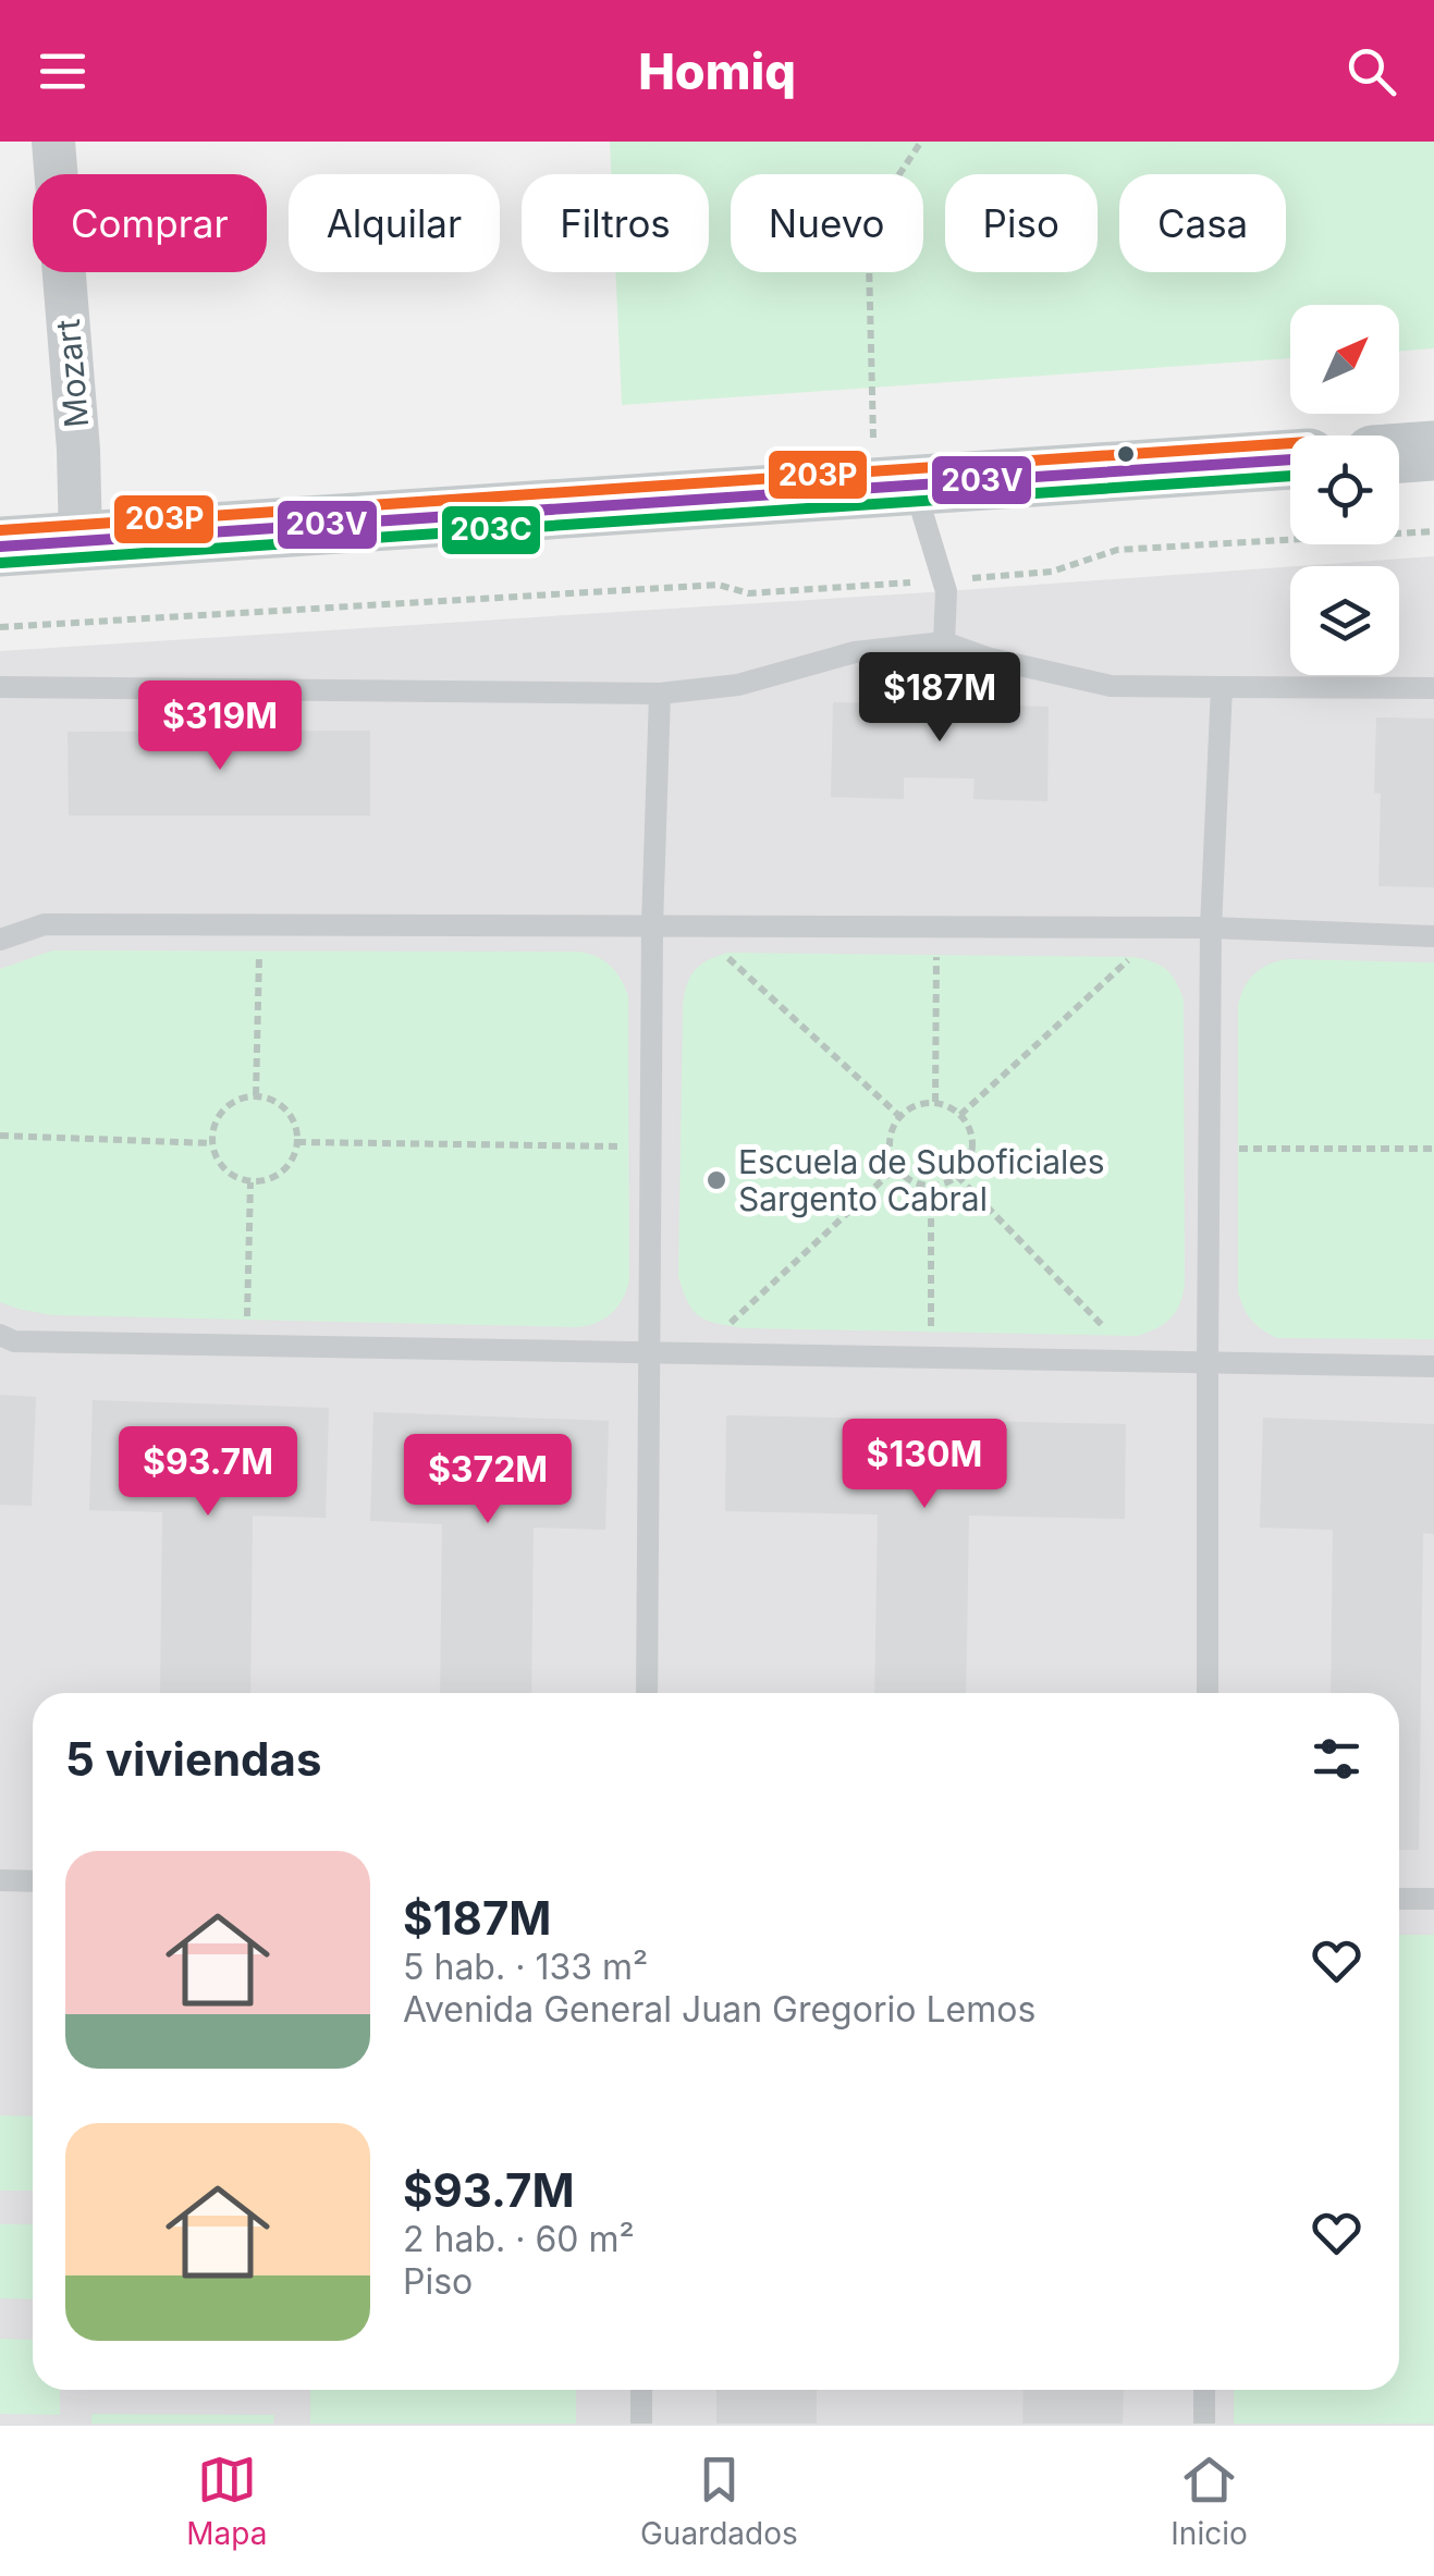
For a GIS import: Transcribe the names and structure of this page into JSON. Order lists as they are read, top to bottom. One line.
{"streets":{"street":["Mozart"]},"places":["Escuela de Suboficiales Sargento Cabral"],"lines":["transit line 203P","transit line 203V","transit line 203C"],"north":"top right","page":{"header":"Homiq","chip":["Comprar","Alquilar","Filtros","Nuevo","Piso","Casa"],"price":["$187M","$319M","$130M","$93.7M","$372M"],"heading":"5 viviendas","list":[{"name":"$187M","note":"5 hab. · 133 m² · Avenida General Juan Gregorio Lemos"},{"name":"$93.7M","note":"2 hab. · 60 m² · Piso"}],"tabs":["Mapa","Guardados","Inicio"]}}
